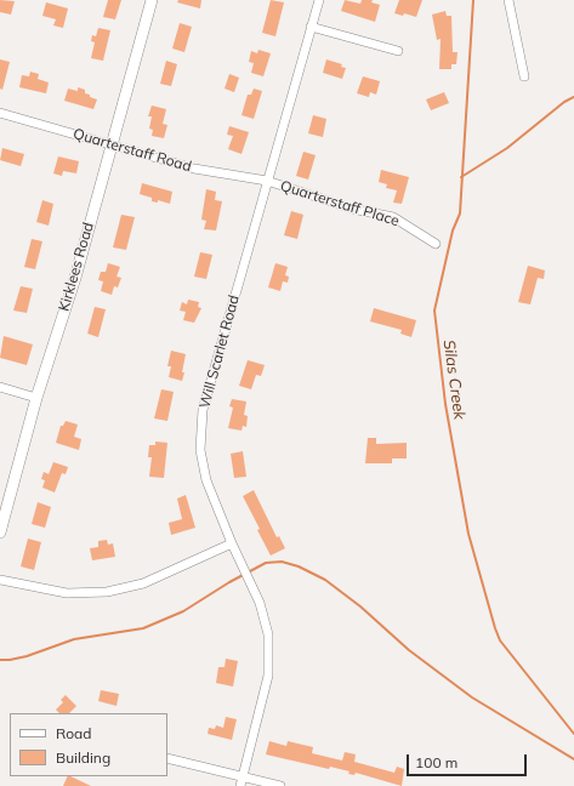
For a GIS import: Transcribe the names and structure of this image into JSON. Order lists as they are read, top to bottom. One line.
{"streets":{"street":["Quarterstaff Road","Quarterstaff Place","Kirklees Road","Will Scarlet Road"]},"crossings":[["Quarterstaff Road","Quarterstaff Place"],["Quarterstaff Road","Kirklees Road"],["Quarterstaff Road","Will Scarlet Road"],["Quarterstaff Place","Will Scarlet Road"]],"water":["Silas Creek"],"legend":["Road","Building"],"scale_bar":"100 m"}
